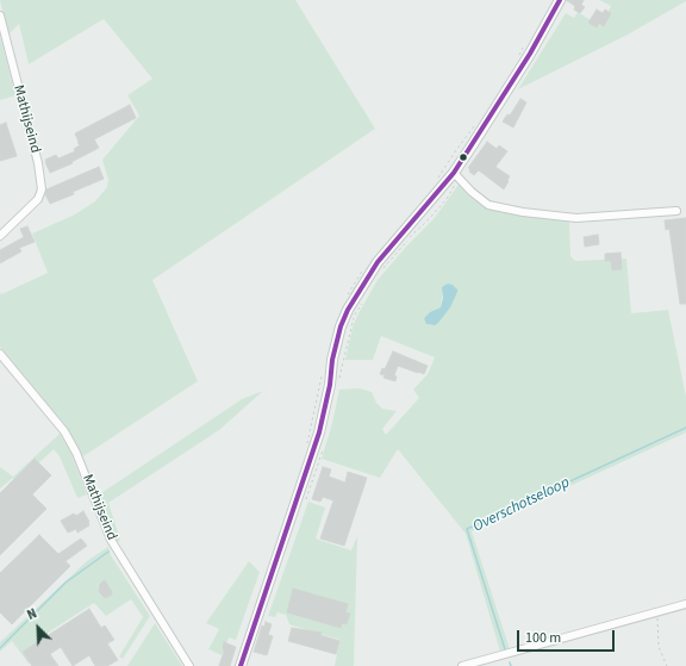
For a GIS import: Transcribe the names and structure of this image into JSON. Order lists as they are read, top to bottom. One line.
{"streets":{"street":["Mathijseind"]},"water":["Overschotseloop"],"scale_bar":"100 m","north":"top left"}
